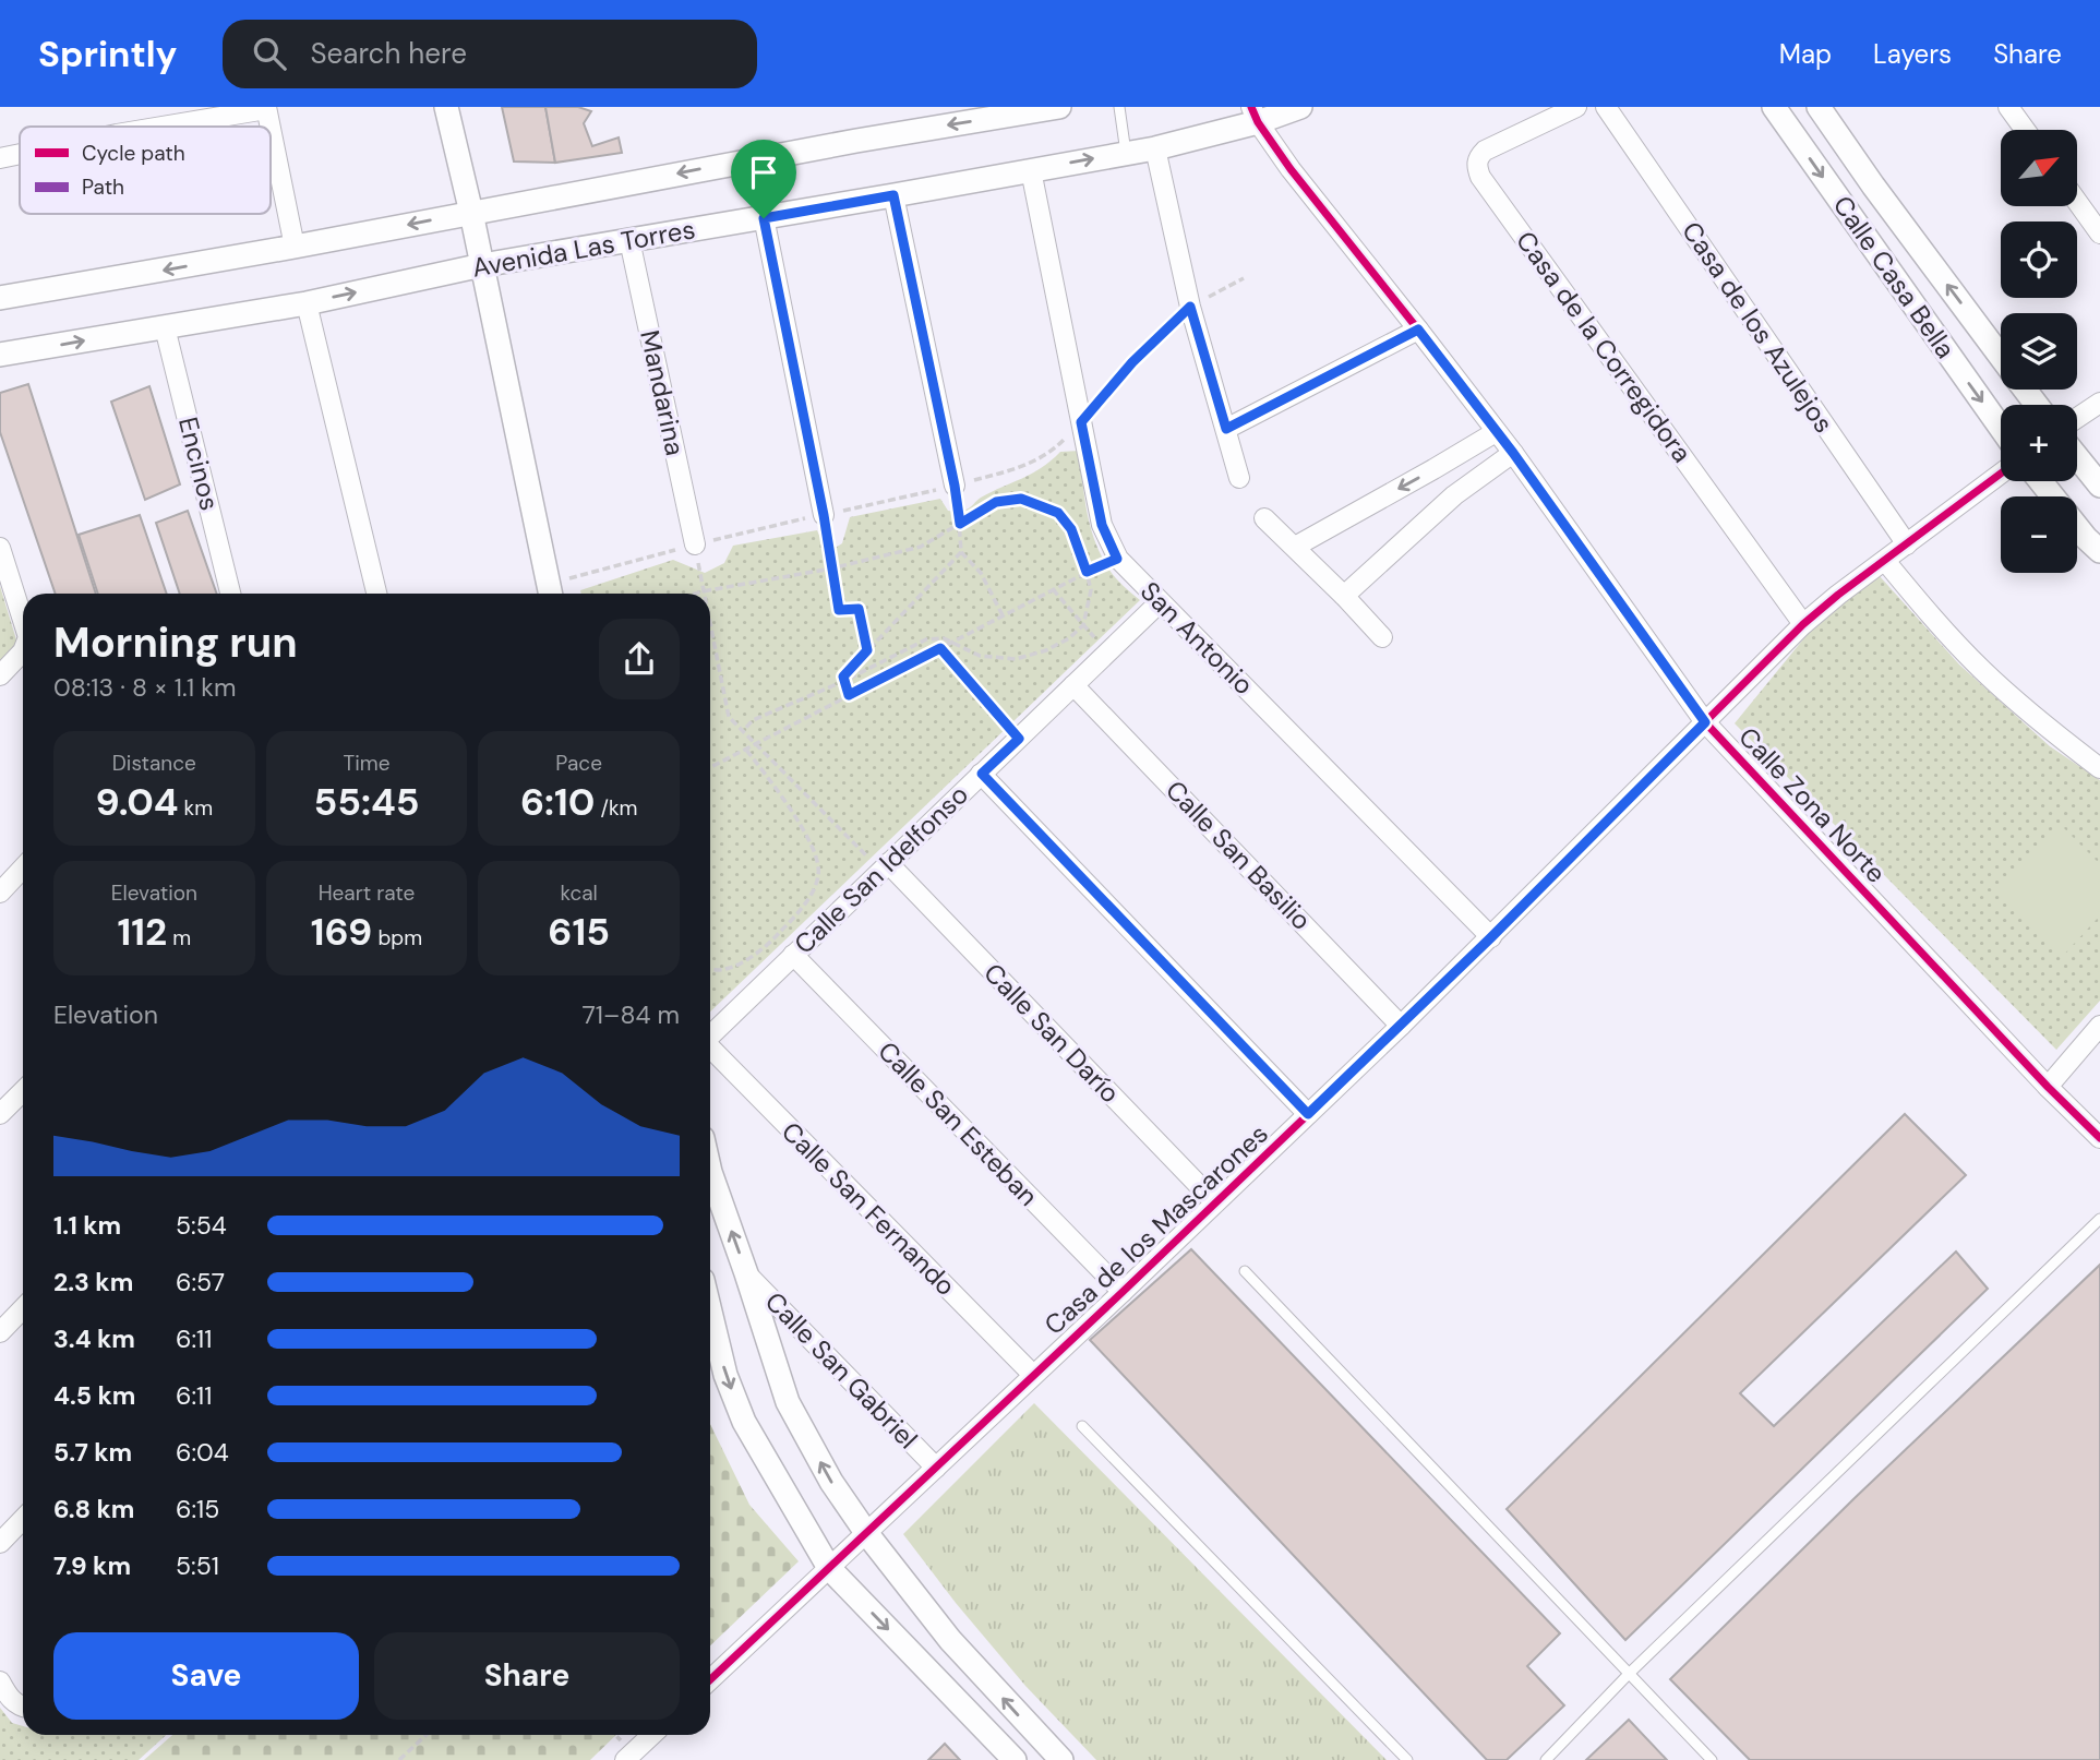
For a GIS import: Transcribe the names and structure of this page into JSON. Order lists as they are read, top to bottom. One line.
{"streets":{"street":["Avenida Las Torres","Calle Casa Bella","Casa de los Azulejos","Casa de la Corregidora","Mandarina","Encinos","San Antonio","Calle Zona Norte","Calle San Basilio","Calle San Idelfonso","Calle San Darío","Calle San Esteban","Calle San Fernando","Casa de los Mascarones","Calle San Gabriel"]},"crossings":[["Avenida Las Torres","Mandarina"],["Avenida Las Torres","Encinos"],["Avenida Las Torres","San Antonio"],["Avenida Las Torres","Calle Zona Norte"],["Casa de los Azulejos","Casa de los Mascarones"],["Casa de la Corregidora","Casa de los Mascarones"],["San Antonio","Calle San Idelfonso"],["San Antonio","Casa de los Mascarones"],["Calle Zona Norte","Casa de los Mascarones"],["Calle San Basilio","Calle San Idelfonso"],["Calle San Basilio","Casa de los Mascarones"],["Calle San Idelfonso","Calle San Darío"],["Calle San Idelfonso","Calle San Esteban"],["Calle San Darío","Casa de los Mascarones"],["Calle San Esteban","Casa de los Mascarones"],["Calle San Fernando","Casa de los Mascarones"],["Casa de los Mascarones","Calle San Gabriel"]],"legend":["Cycle path","Path"],"north":"top right","page":{"header":"Sprintly","search":"Search here","nav":["Map","Layers","Share"],"map_buttons":["+","−"],"heading":["Morning run","08:13 · 8 × 1.1 km"],"stats":[["Distance","9.04 km"],["Time","55:45"],["Pace","6:10 /km"],["Elevation","112 m"],["Heart rate","169 bpm"],["kcal","615"]],"chart":["Elevation","71–84 m"],"list":[{"name":"1.1 km","note":"5:54"},{"name":"2.3 km","note":"6:57"},{"name":"3.4 km","note":"6:11"},{"name":"4.5 km","note":"6:11"},{"name":"5.7 km","note":"6:04"},{"name":"6.8 km","note":"6:15"},{"name":"7.9 km","note":"5:51"}],"buttons":["Save","Share"]}}
